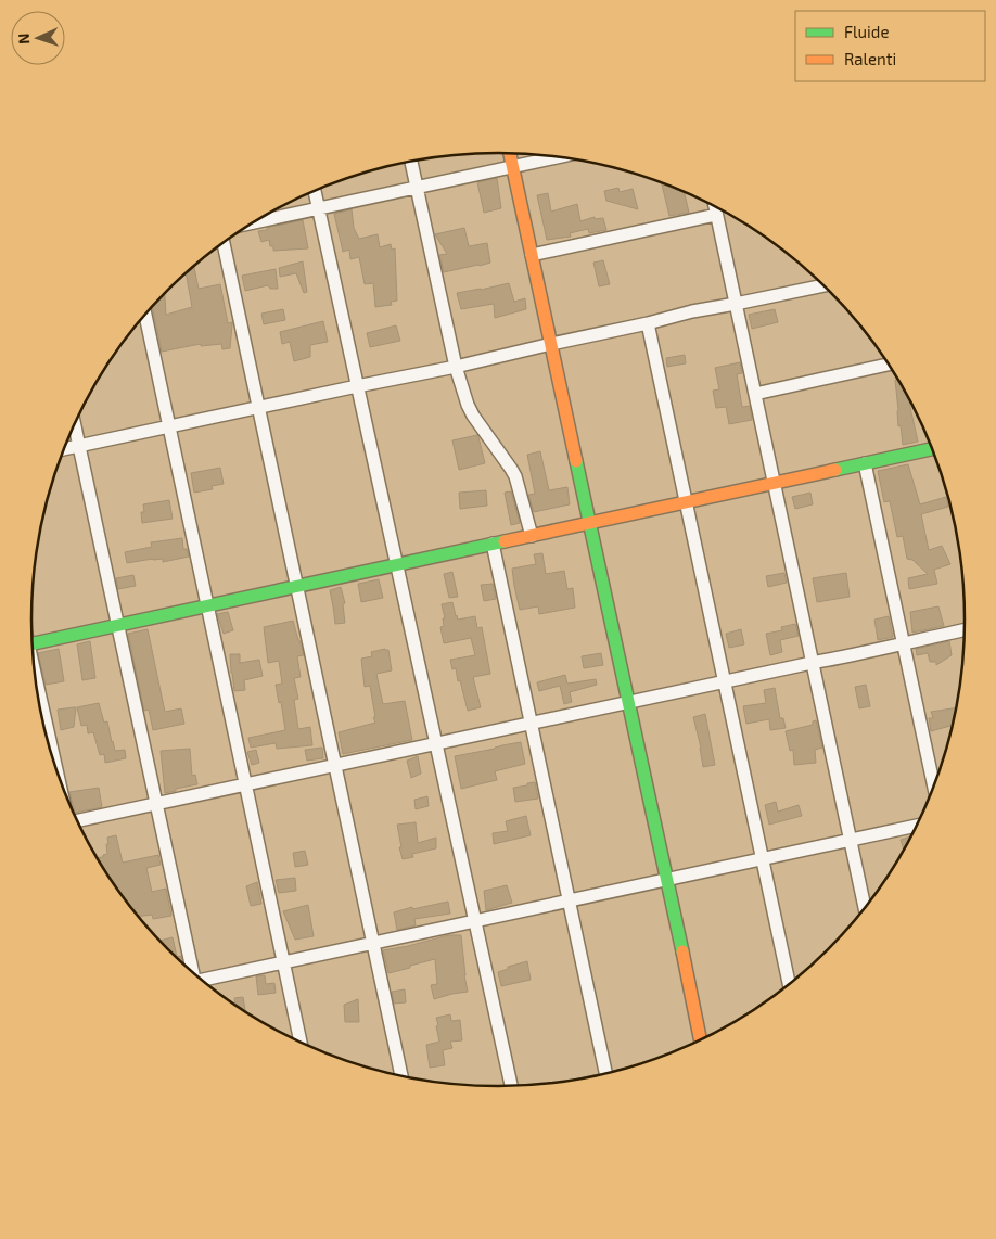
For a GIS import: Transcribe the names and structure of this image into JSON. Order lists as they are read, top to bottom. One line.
{"legend":["Fluide","Ralenti"],"north":"left"}
